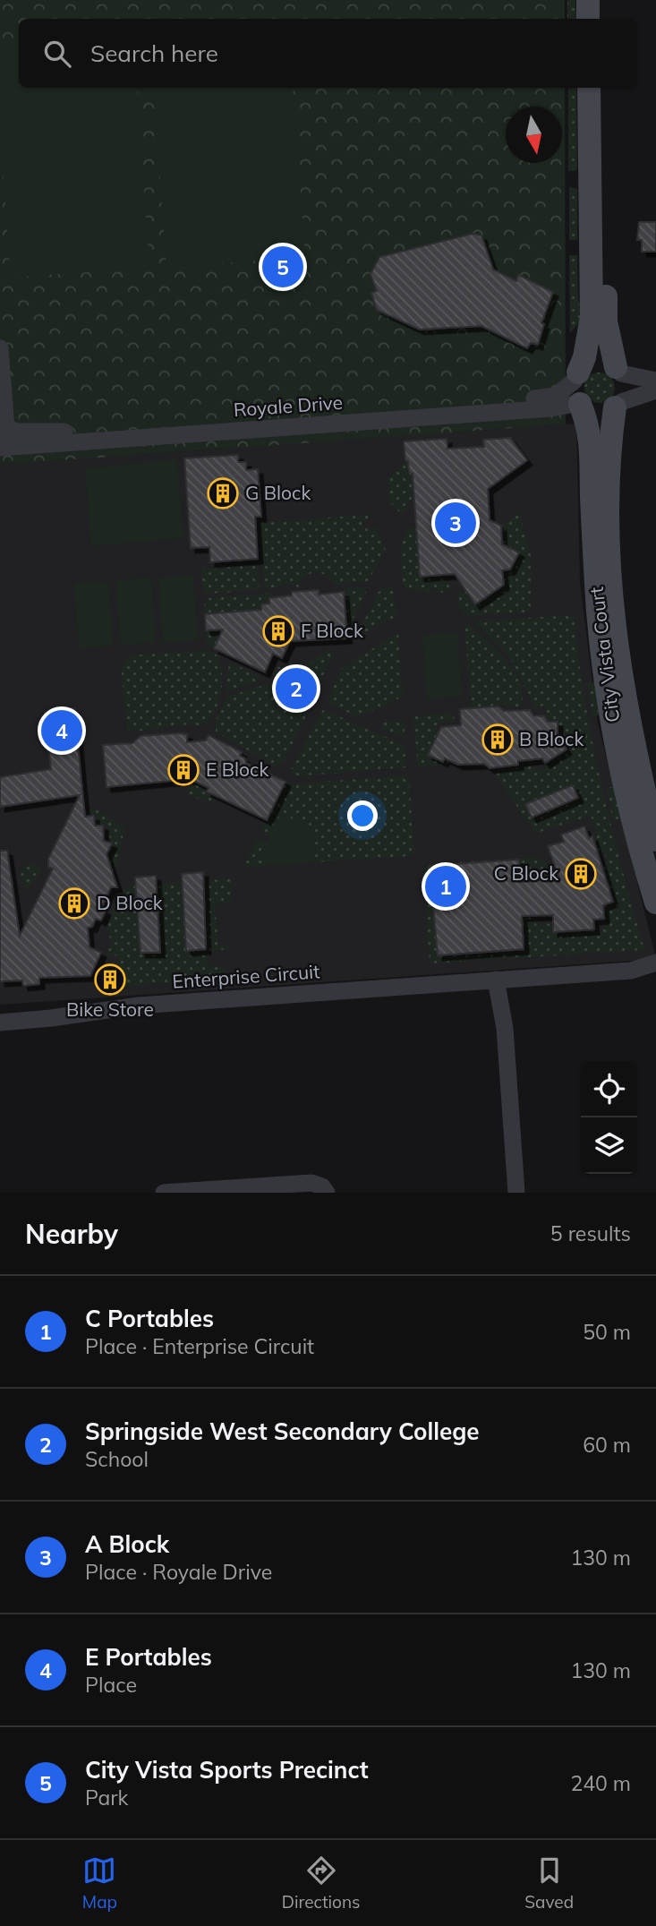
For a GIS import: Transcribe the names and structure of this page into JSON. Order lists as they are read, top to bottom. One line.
{"streets":{"street":["Royale Drive","City Vista Court","Enterprise Circuit"]},"crossings":[["Royale Drive","City Vista Court"]],"places":{"building":["G Block","F Block","B Block","E Block","C Block","D Block","Bike Store"]},"north":"bottom","page":{"search":"Search here","pins":["5","3","2","4","1"],"heading":["Nearby","5 results"],"list":[{"mark":"1","name":"C Portables","note":"Place · Enterprise Circuit","value":"50 m"},{"mark":"2","name":"Springside West Secondary College","note":"School","value":"60 m"},{"mark":"3","name":"A Block","note":"Place · Royale Drive","value":"130 m"},{"mark":"4","name":"E Portables","note":"Place","value":"130 m"},{"mark":"5","name":"City Vista Sports Precinct","note":"Park","value":"240 m"}],"nav":["Map","Directions","Saved"]}}
